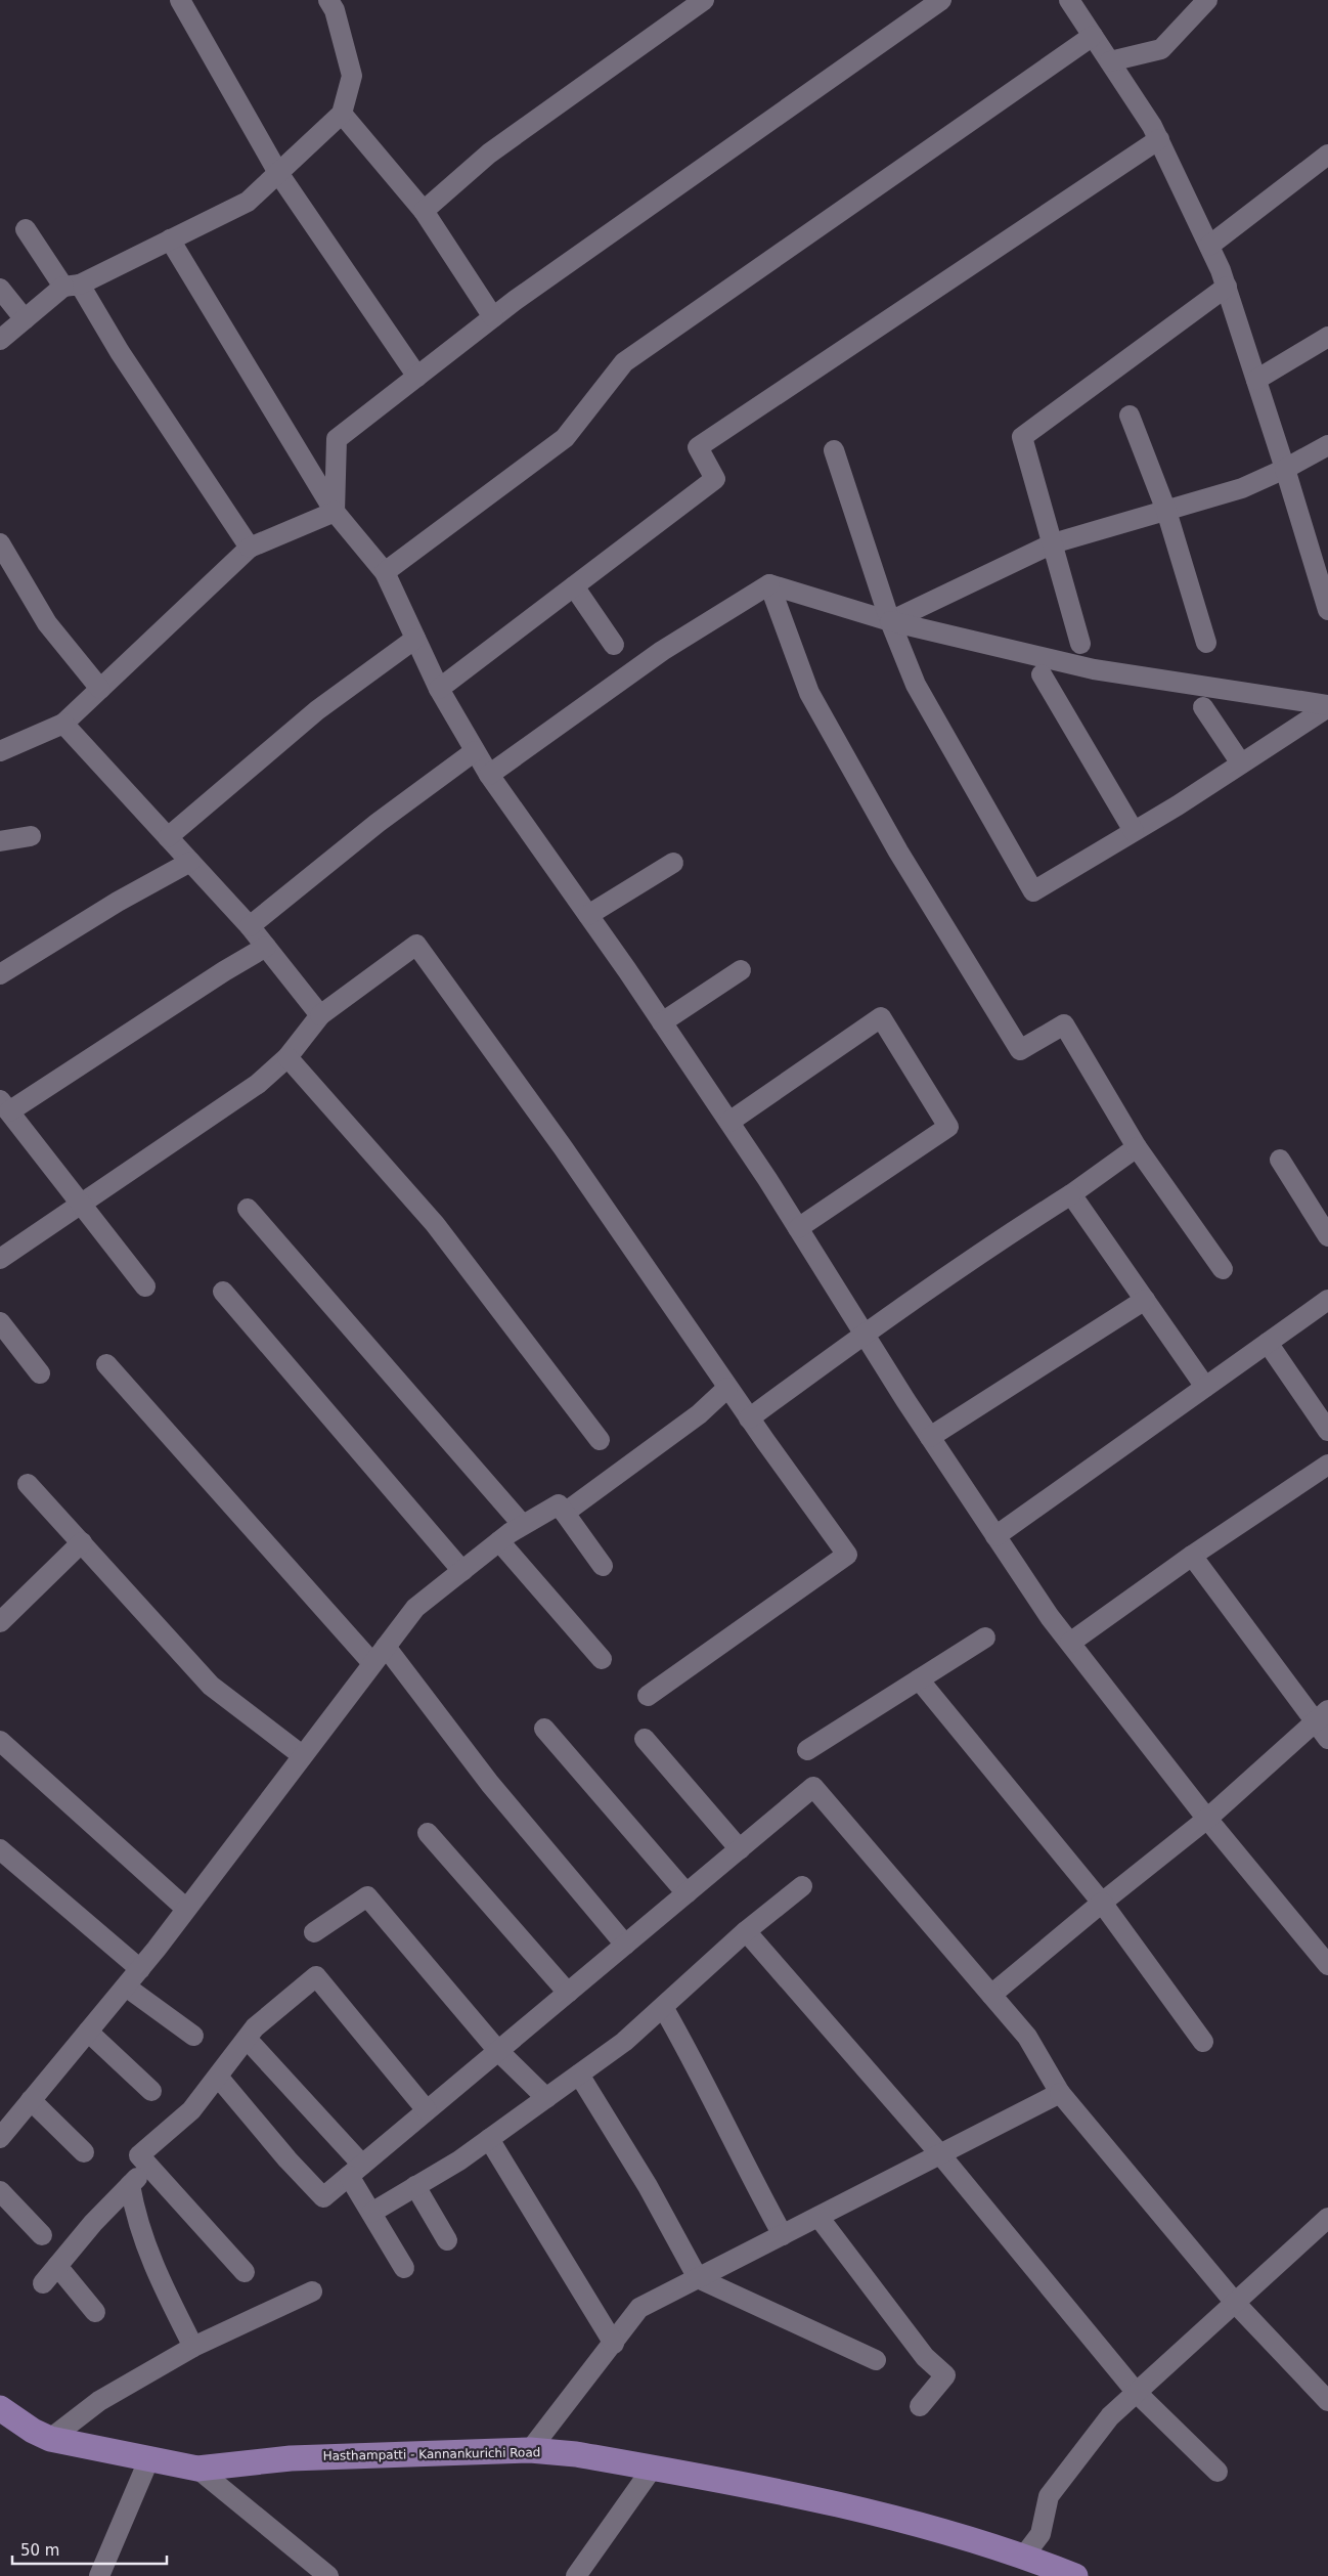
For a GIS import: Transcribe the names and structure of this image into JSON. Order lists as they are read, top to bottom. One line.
{"streets":{"main road":["Hasthampatti - Kannankurichi Road"]},"scale_bar":"50 m"}
